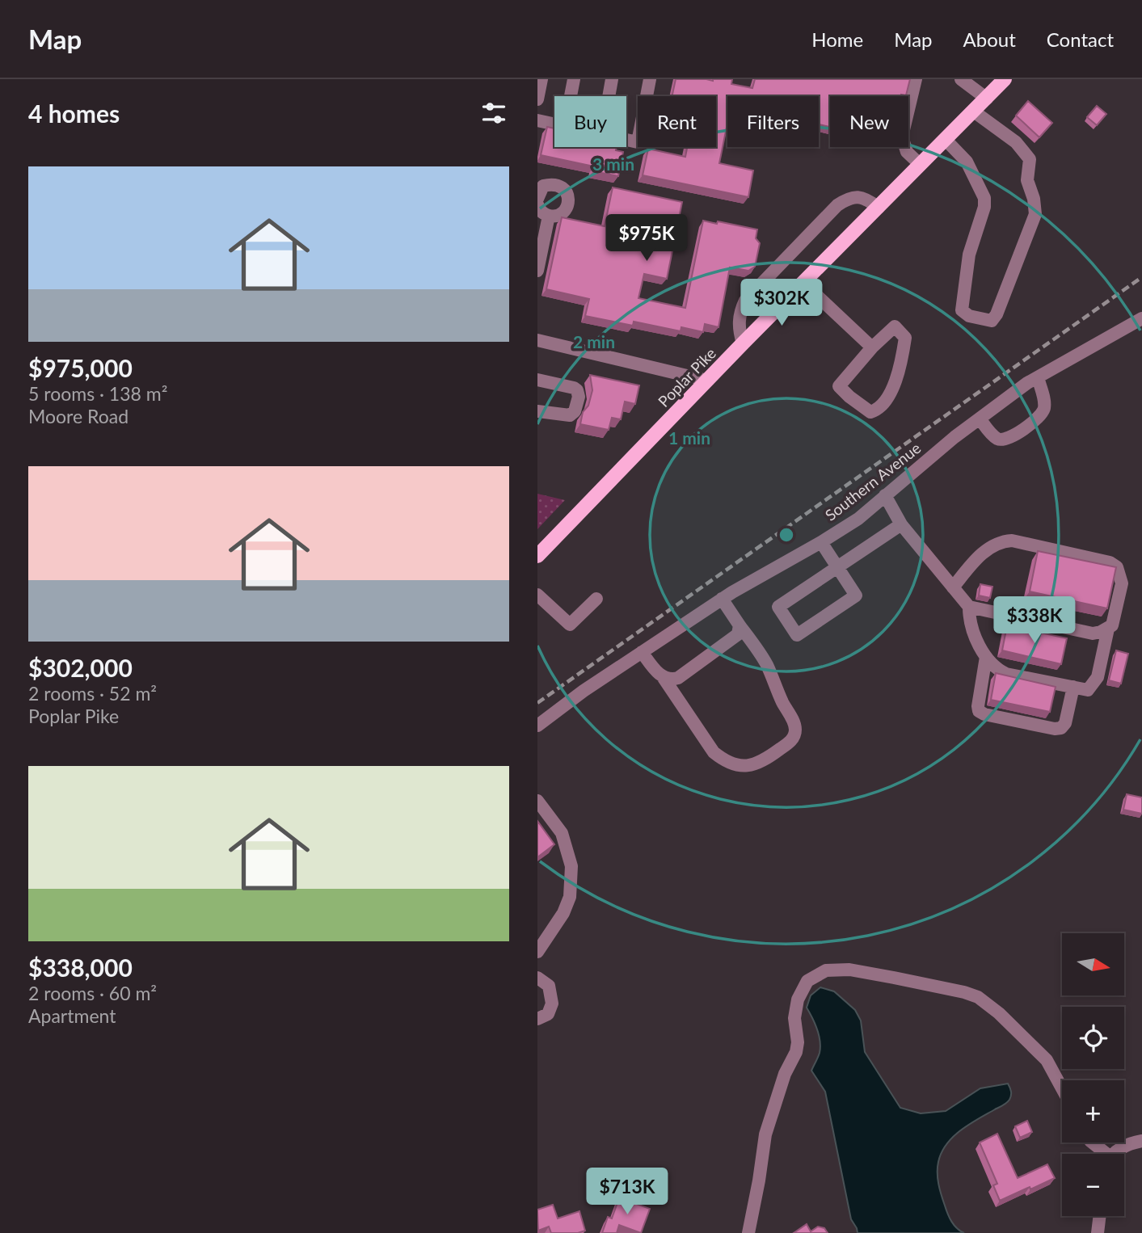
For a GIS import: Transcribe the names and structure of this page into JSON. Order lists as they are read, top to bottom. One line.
{"streets":{"main road":["Poplar Pike"],"street":["Southern Avenue"]},"north":"right","page":{"header":"Map","nav":["Home","Map","About","Contact"],"heading":"4 homes","chip":["Buy","Rent","Filters","New"],"list":[{"name":"$975,000","note":"5 rooms · 138 m² · Moore Road"},{"name":"$302,000","note":"2 rooms · 52 m² · Poplar Pike"},{"name":"$338,000","note":"2 rooms · 60 m² · Apartment"}],"price":["$975K","$302K","$338K","$713K"],"map_buttons":["+","−"]},"rings":["3 min","2 min","1 min"]}
